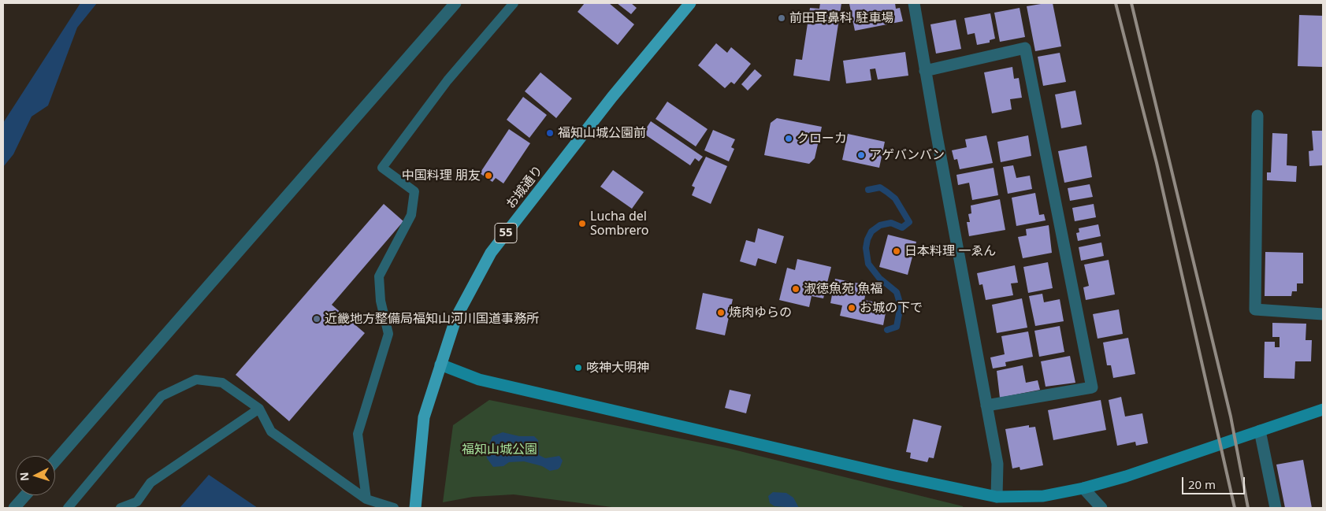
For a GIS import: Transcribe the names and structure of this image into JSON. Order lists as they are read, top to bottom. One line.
{"streets":{"main road":["お城通り","55"]},"parks":["福知山城公園"],"places":["前田耳鼻科 駐車場","福知山城公園前","クローカ","アゲバンバン","中国料理 朋友","Lucha del Sombrero","日本料理 一ゑん","淑徳魚苑 魚福","お城の下で","焼肉ゆらの","近畿地方整備局福知山河川国道事務所","咳神大明神"],"scale_bar":"20 m","north":"left"}
